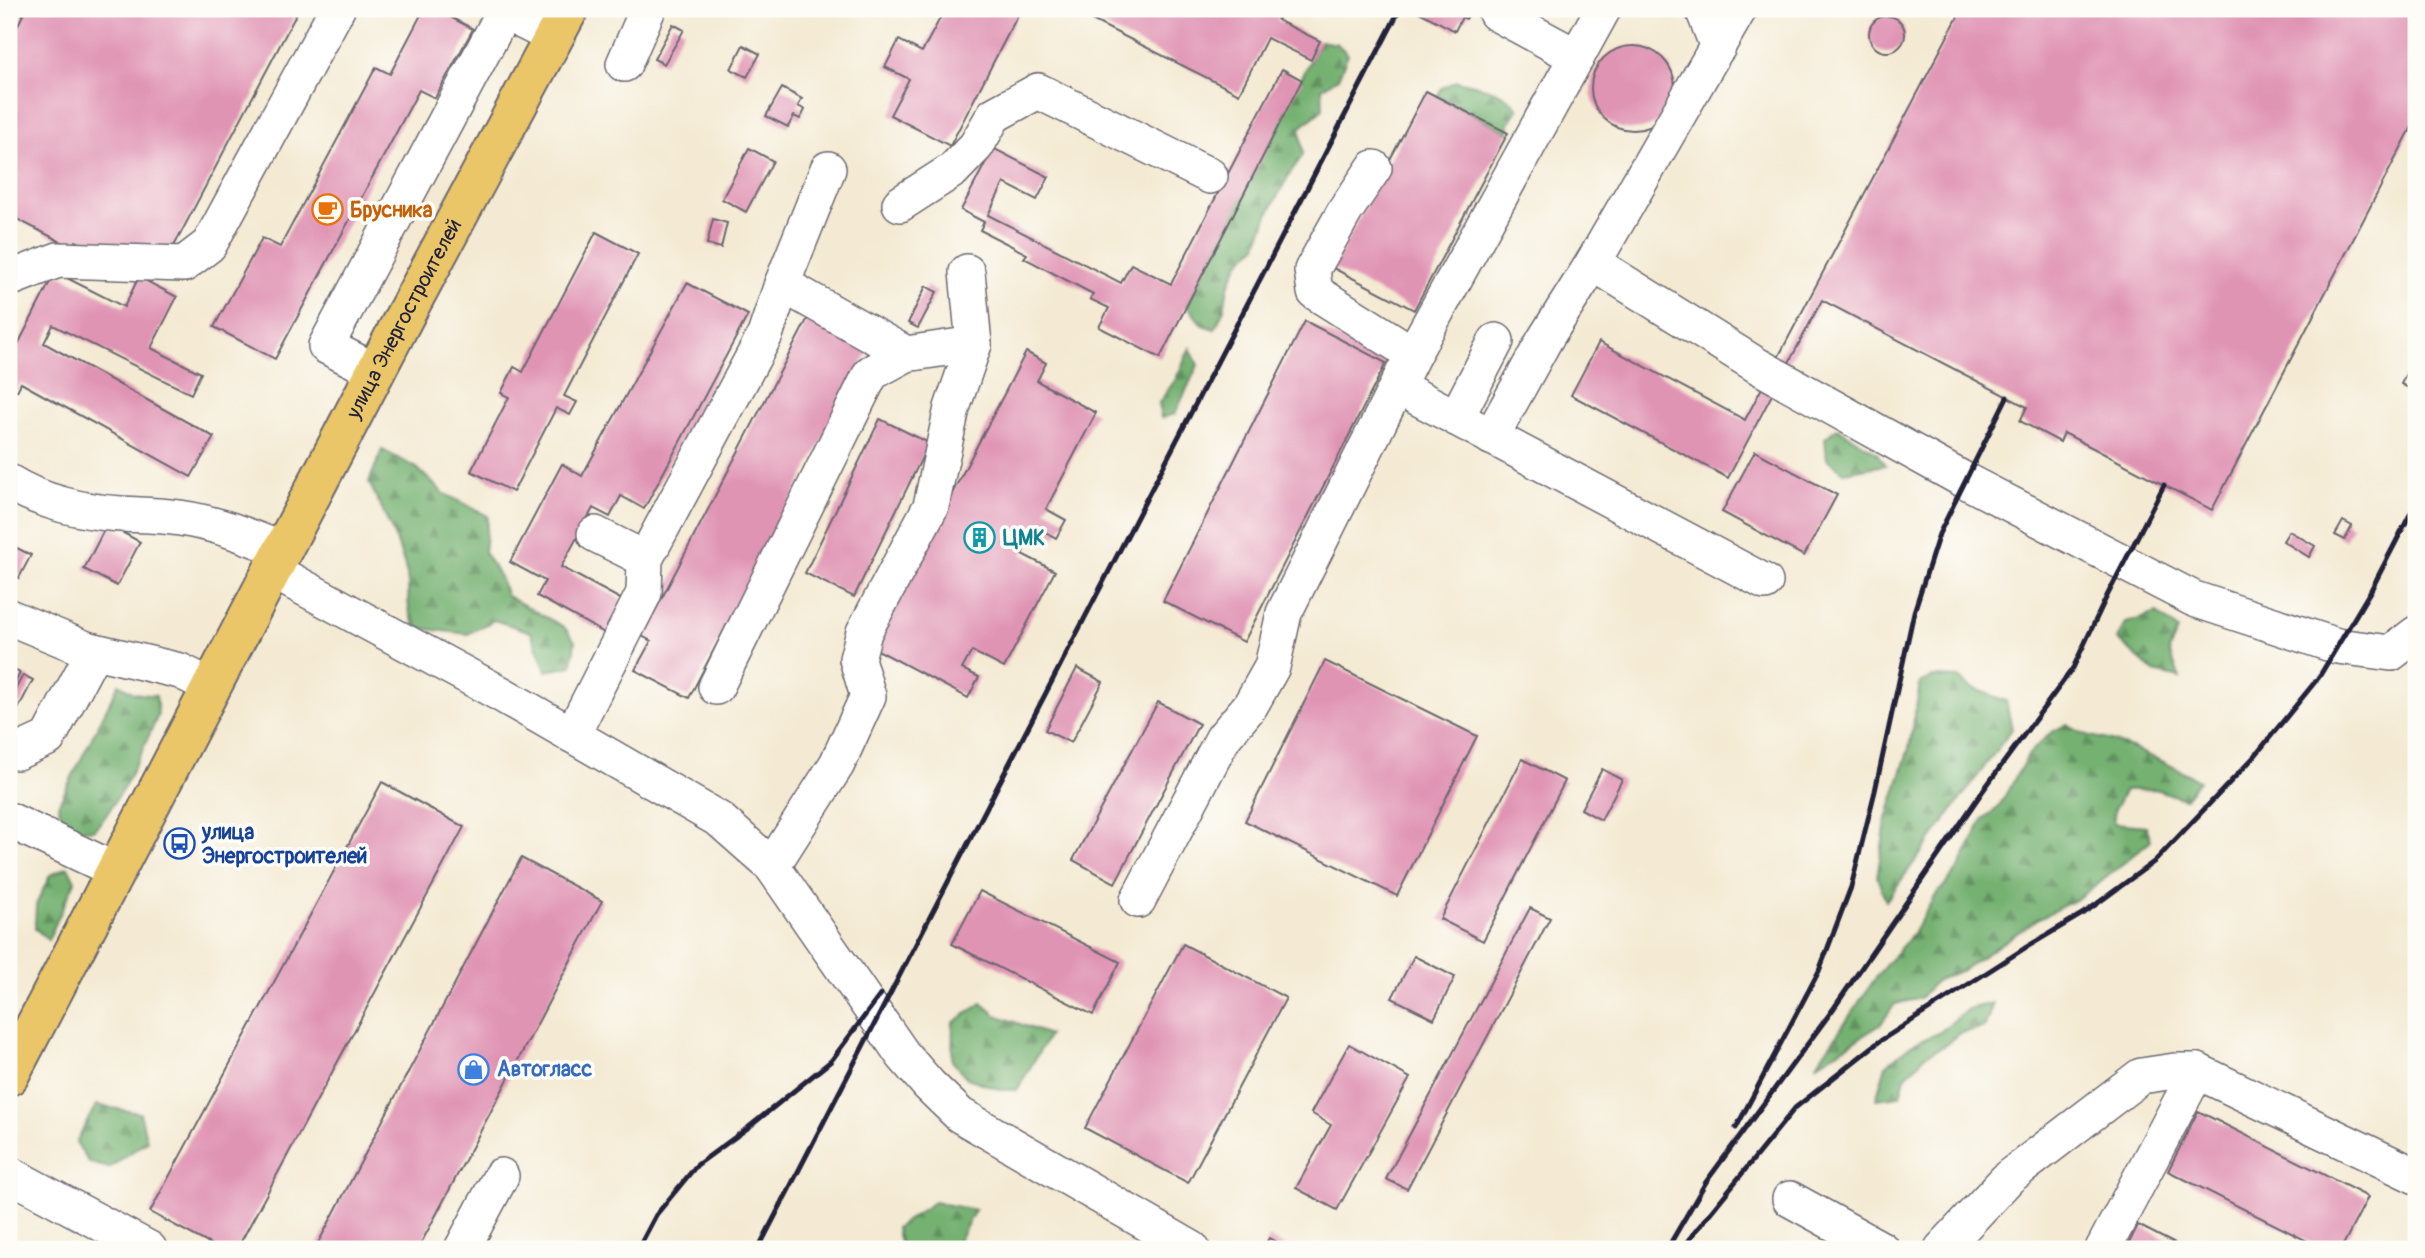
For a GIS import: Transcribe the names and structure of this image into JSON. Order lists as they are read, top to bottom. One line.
{"streets":{"main road":["улица Энергостроителей"]},"places":{"cafe":["Брусника"],"building":["ЦМК"],"bus stop":["улица Энергостроителей"],"shop":["Автогласс"]}}
